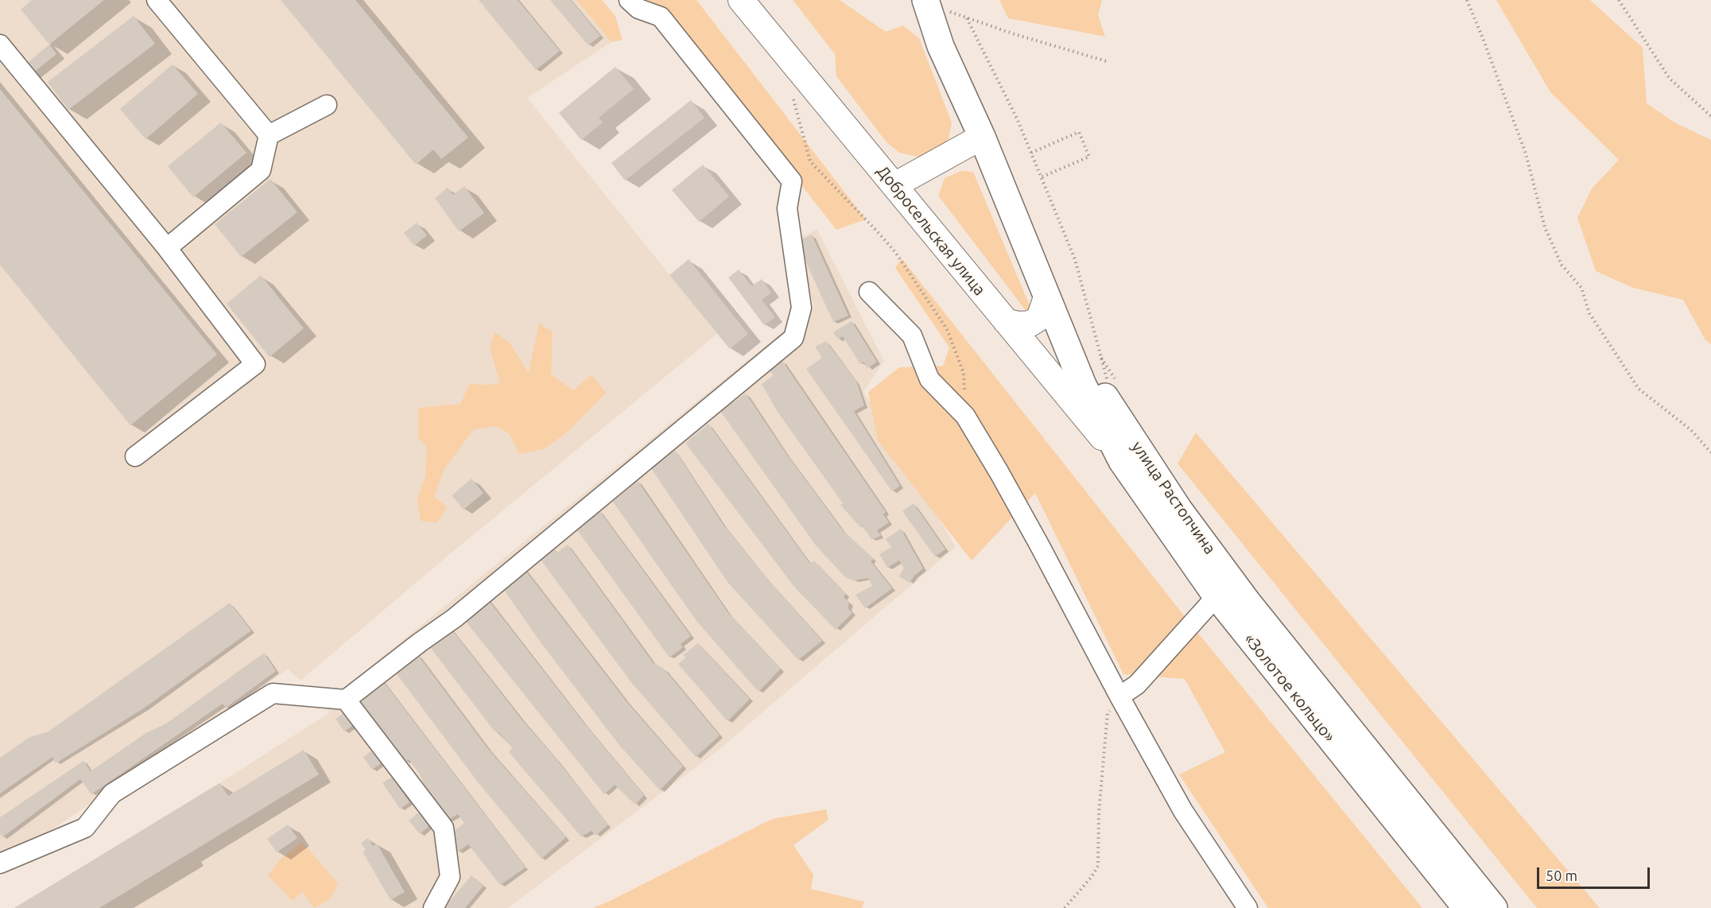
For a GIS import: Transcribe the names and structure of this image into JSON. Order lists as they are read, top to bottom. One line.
{"streets":{"highway":["улица Растопчина","«Золотое кольцо»"],"main road":["Добросельская улица"]},"crossings":[["Добросельская улица","улица Растопчина"],["Добросельская улица","«Золотое кольцо»"],["улица Растопчина","«Золотое кольцо»"]],"scale_bar":"50 m"}
